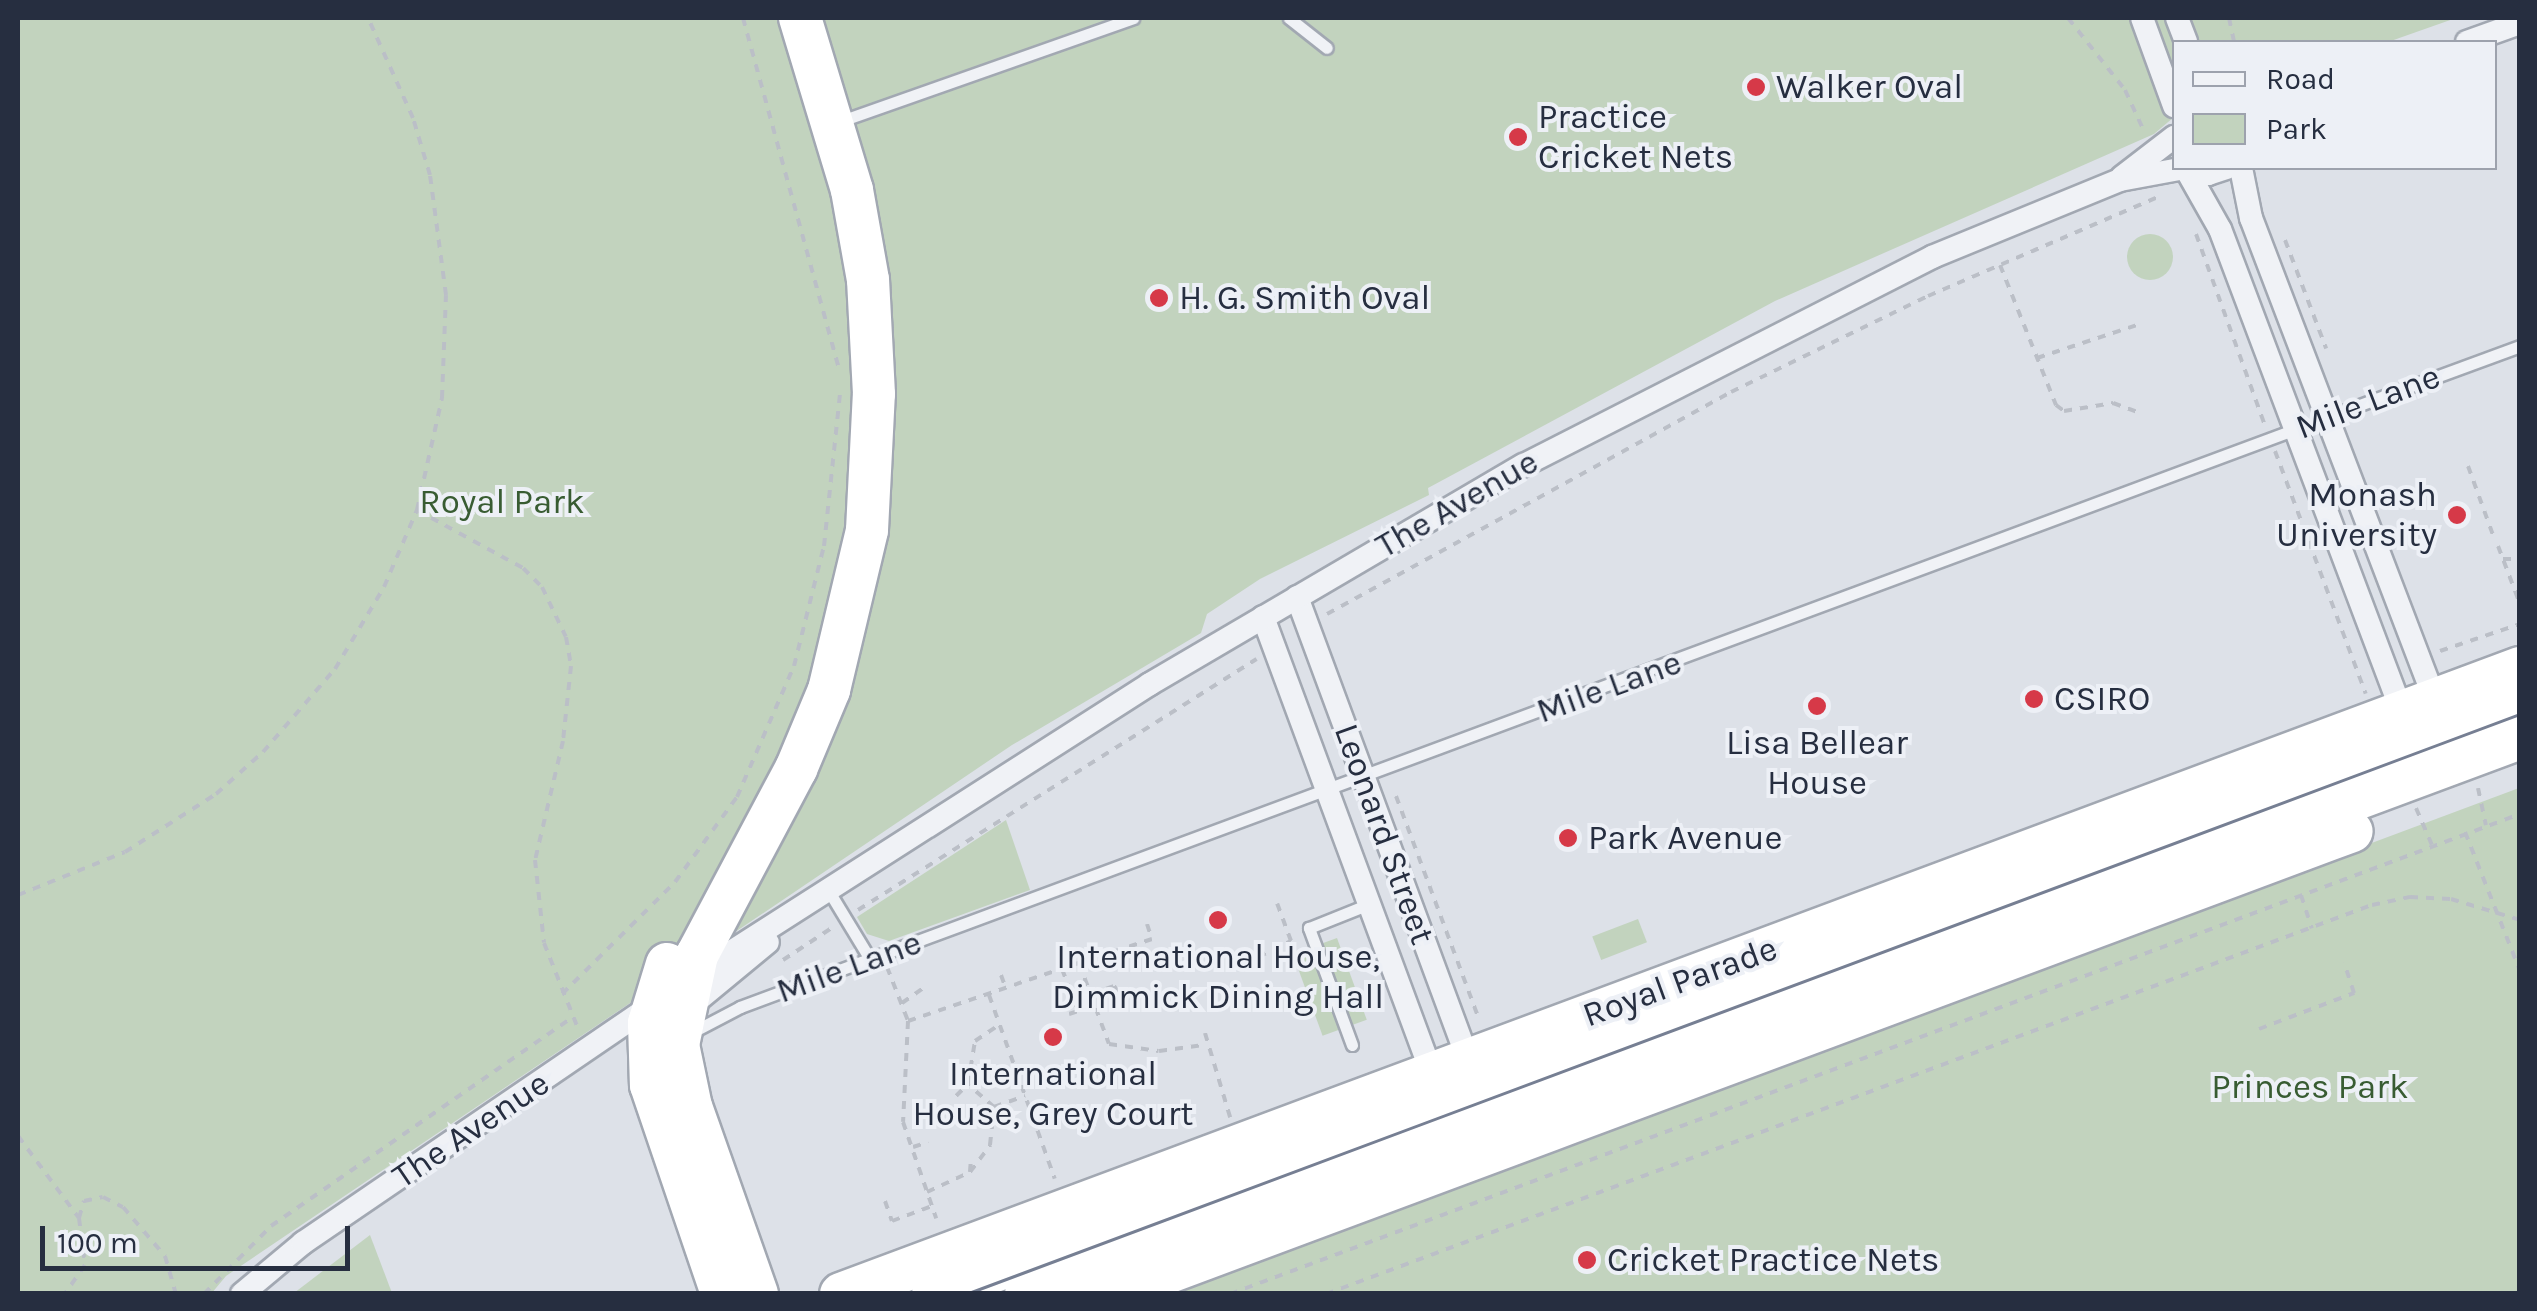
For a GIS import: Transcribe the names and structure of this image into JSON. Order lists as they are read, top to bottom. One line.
{"streets":{"highway":["Royal Parade"],"street":["Mile Lane","The Avenue","Leonard Street"]},"crossings":[["Mile Lane","The Avenue"],["Mile Lane","Leonard Street"],["The Avenue","Leonard Street"],["Leonard Street","Royal Parade"]],"parks":["Royal Park","Princes Park"],"places":["Walker Oval","Practice Cricket Nets","H. G. Smith Oval","Monash University","CSIRO","Lisa Bellear House","Park Avenue","International House, Dimmick Dining Hall","International House, Grey Court","Cricket Practice Nets"],"legend":["Road","Park"],"scale_bar":"100 m"}
